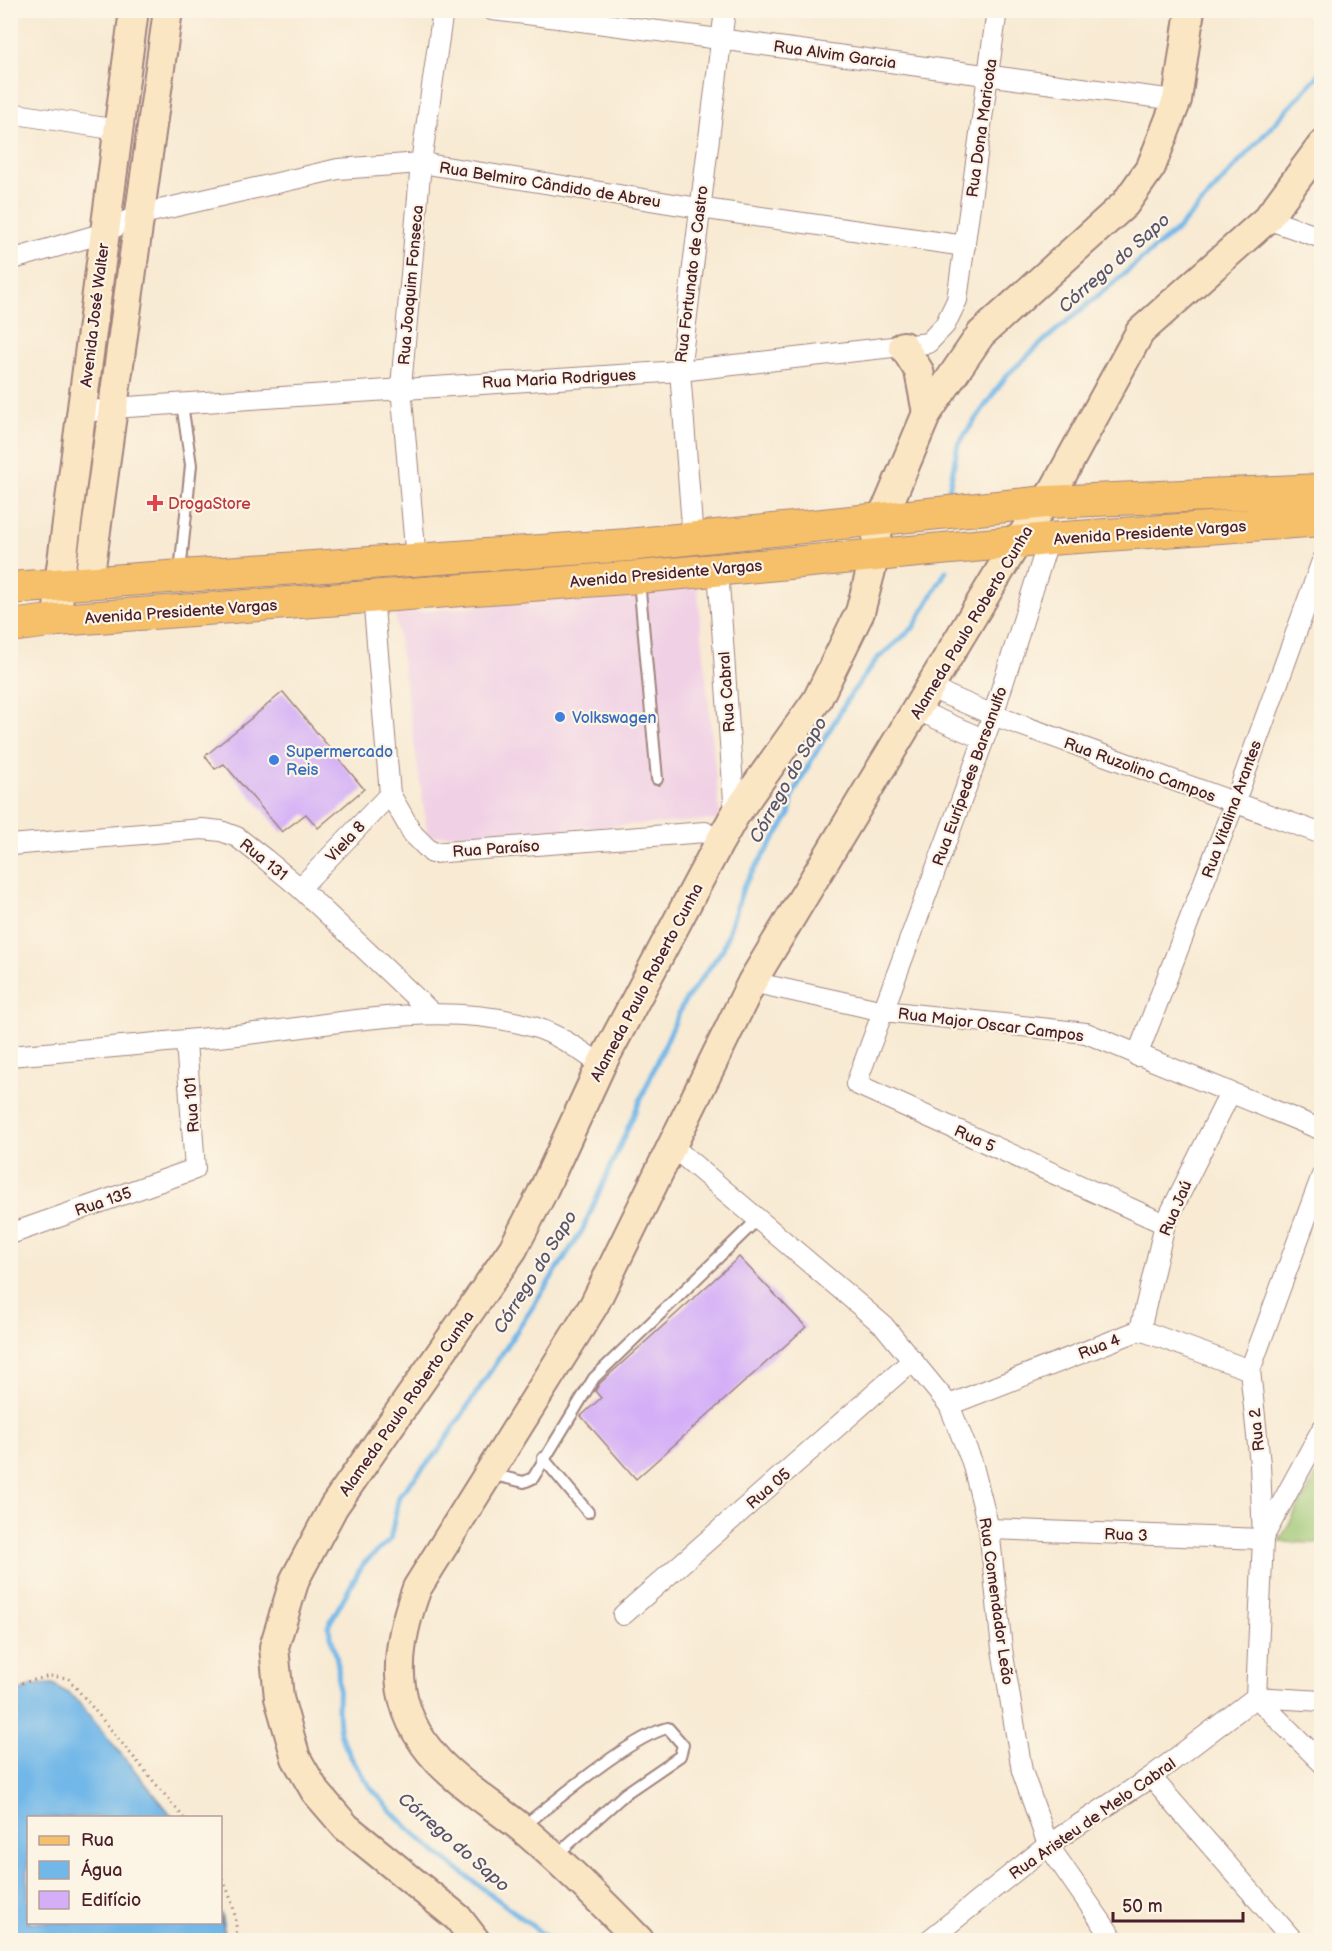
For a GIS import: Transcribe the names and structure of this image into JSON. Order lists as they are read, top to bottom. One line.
{"streets":{"main road":["Avenida Presidente Vargas"],"street":["Rua Alvim Garcia","Rua Dona Maricota","Rua Belmiro Cândido de Abreu","Rua Fortunato de Castro","Rua Joaquim Fonseca","Avenida José Walter","Rua Maria Rodrigues","Alameda Paulo Roberto Cunha","Rua Cabral","Rua Ruzolino Campos","Rua Eurípedes Barsanulfo","Rua Vitalina Arantes","Viela 8","Rua Paraíso","Rua 131","Rua Major Oscar Campos","Rua 101","Rua 5","Rua 135","Rua Jaú","Rua 4","Rua 2","Rua 05","Rua 3","Rua Comendador Leão","Rua Aristeu de Melo Cabral"]},"crossings":[["Rua Alvim Garcia","Rua Dona Maricota"],["Rua Alvim Garcia","Rua Fortunato de Castro"],["Rua Alvim Garcia","Alameda Paulo Roberto Cunha"],["Rua Dona Maricota","Rua Belmiro Cândido de Abreu"],["Rua Dona Maricota","Rua Maria Rodrigues"],["Rua Belmiro Cândido de Abreu","Rua Fortunato de Castro"],["Rua Belmiro Cândido de Abreu","Rua Joaquim Fonseca"],["Rua Belmiro Cândido de Abreu","Avenida José Walter"],["Rua Belmiro Cândido de Abreu","Rua Maria Rodrigues"],["Rua Fortunato de Castro","Rua Maria Rodrigues"],["Rua Fortunato de Castro","Avenida Presidente Vargas"],["Rua Joaquim Fonseca","Rua Maria Rodrigues"],["Rua Joaquim Fonseca","Avenida Presidente Vargas"],["Avenida José Walter","Rua Maria Rodrigues"],["Avenida José Walter","Avenida Presidente Vargas"],["Avenida Presidente Vargas","Alameda Paulo Roberto Cunha"],["Avenida Presidente Vargas","Rua Cabral"],["Avenida Presidente Vargas","Rua Eurípedes Barsanulfo"],["Avenida Presidente Vargas","Rua Paraíso"],["Alameda Paulo Roberto Cunha","Rua Cabral"],["Alameda Paulo Roberto Cunha","Rua Ruzolino Campos"],["Alameda Paulo Roberto Cunha","Rua Paraíso"],["Alameda Paulo Roberto Cunha","Rua Major Oscar Campos"],["Alameda Paulo Roberto Cunha","Rua Comendador Leão"],["Rua Ruzolino Campos","Rua Eurípedes Barsanulfo"],["Rua Ruzolino Campos","Rua Vitalina Arantes"],["Rua Eurípedes Barsanulfo","Rua Major Oscar Campos"],["Rua Eurípedes Barsanulfo","Rua 5"],["Rua Vitalina Arantes","Rua Major Oscar Campos"],["Viela 8","Rua Paraíso"],["Viela 8","Rua 131"],["Rua Major Oscar Campos","Rua 5"],["Rua Major Oscar Campos","Rua Jaú"],["Rua 101","Rua 135"],["Rua 5","Rua Jaú"],["Rua Jaú","Rua 4"],["Rua 4","Rua 2"],["Rua 4","Rua Comendador Leão"],["Rua 2","Rua 3"],["Rua 2","Rua Aristeu de Melo Cabral"],["Rua 05","Rua Comendador Leão"],["Rua 3","Rua Comendador Leão"],["Rua Comendador Leão","Rua Aristeu de Melo Cabral"]],"water":["Córrego do Sapo"],"places":{"health":["DrogaStore"],"other":["Volkswagen","Supermercado Reis"]},"legend":["Rua","Água","Edifício"],"scale_bar":"50 m"}
